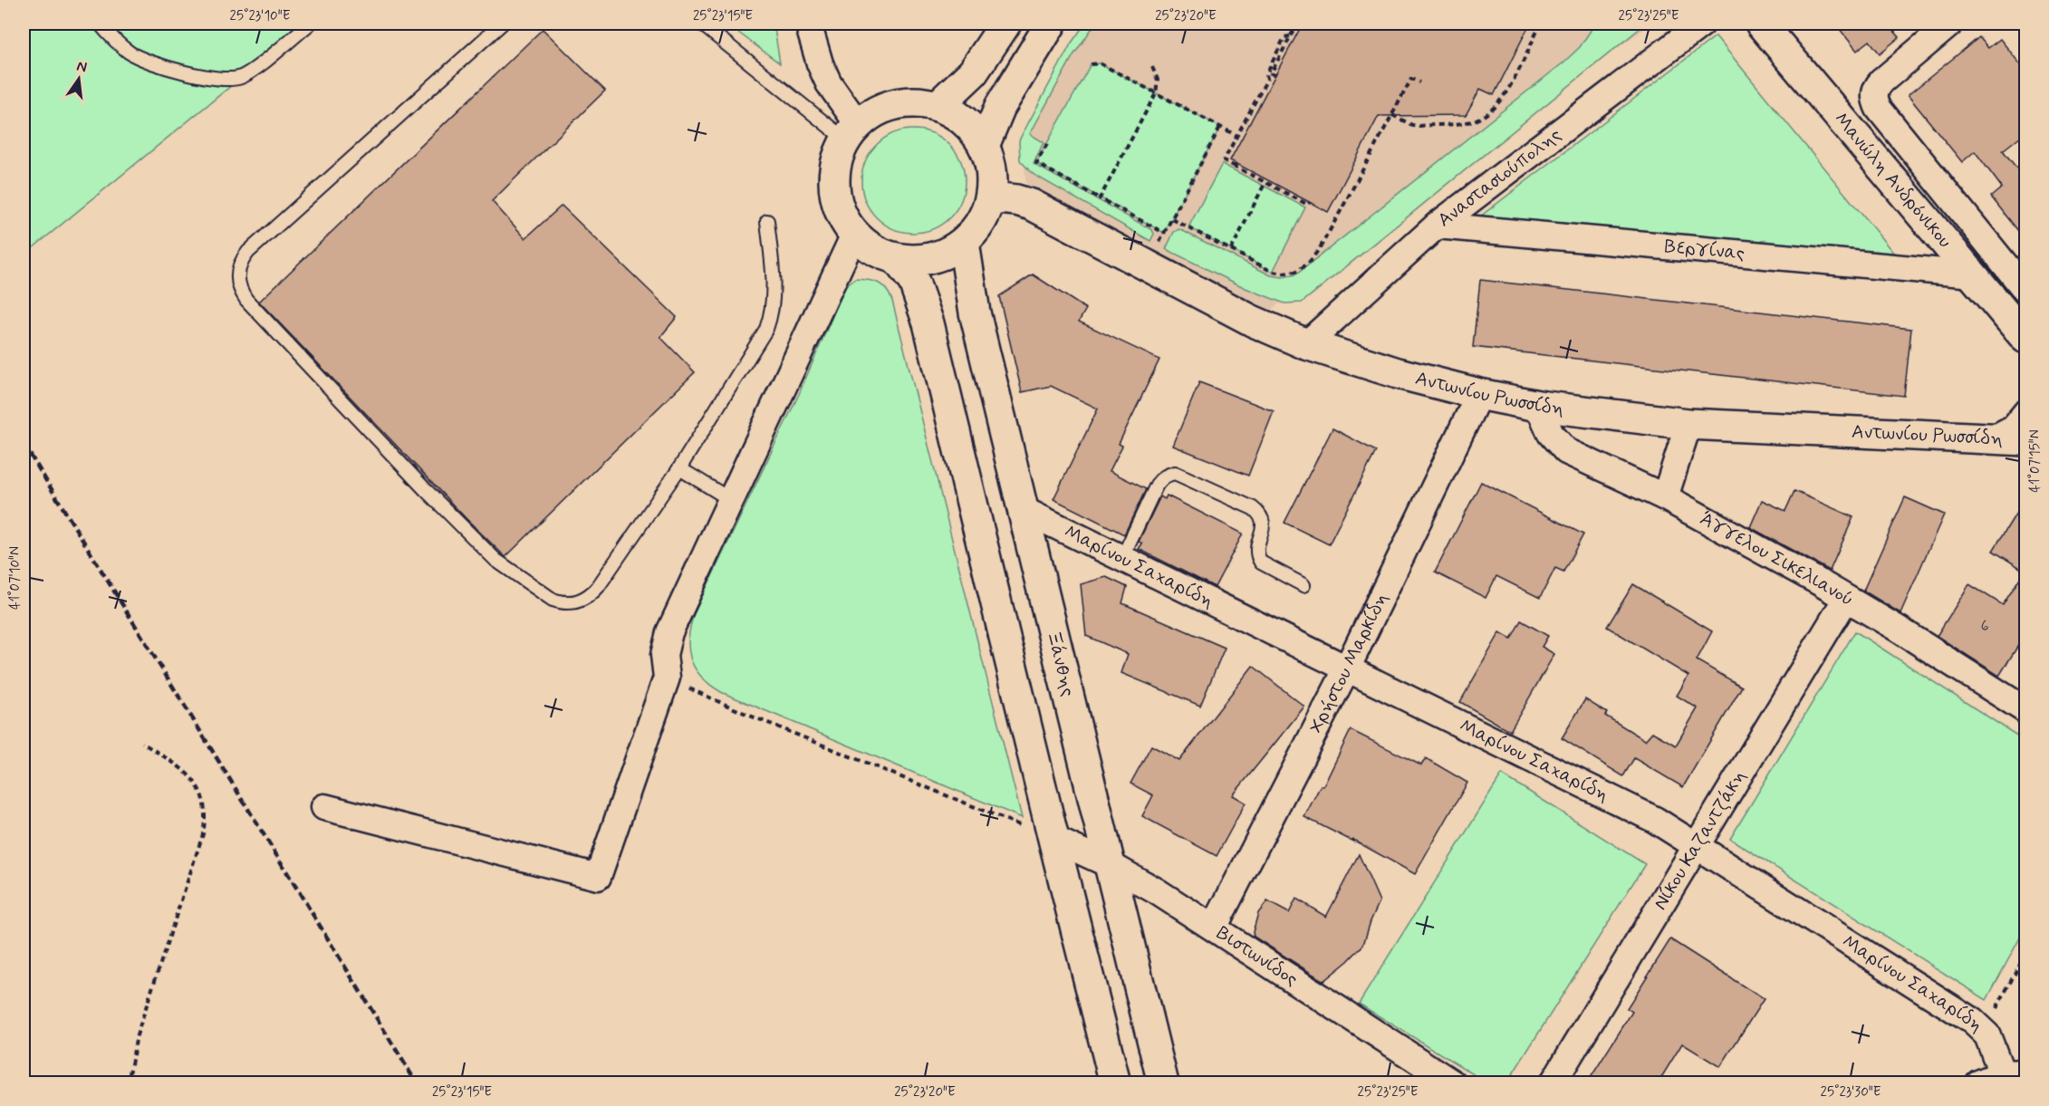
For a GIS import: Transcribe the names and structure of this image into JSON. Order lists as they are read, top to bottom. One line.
{"streets":{"main road":["Μανώλη Ανδρόνικου","Αντωνίου Ρωσσίδη","Ξάνθης"],"street":["Αναστασιούπολης","Βεργίνας","Άγγελου Σικελιανού","Μαρίνου Σαχαρίδη","Χρήστου Μαρκίδη","Νίκου Καζαντζάκη","Βιστωνίδος"]},"crossings":[["Αναστασιούπολης","Βεργίνας"],["Αναστασιούπολης","Αντωνίου Ρωσσίδη"],["Μανώλη Ανδρόνικου","Βεργίνας"],["Αντωνίου Ρωσσίδη","Άγγελου Σικελιανού"],["Αντωνίου Ρωσσίδη","Χρήστου Μαρκίδη"],["Αντωνίου Ρωσσίδη","Ξάνθης"],["Άγγελου Σικελιανού","Νίκου Καζαντζάκη"],["Μαρίνου Σαχαρίδη","Χρήστου Μαρκίδη"],["Μαρίνου Σαχαρίδη","Ξάνθης"],["Μαρίνου Σαχαρίδη","Νίκου Καζαντζάκη"],["Χρήστου Μαρκίδη","Βιστωνίδος"],["Ξάνθης","Βιστωνίδος"]],"house_numbers":["6"],"north":"top","coordinates":["25°23'10\"E","25°23'15\"E","25°23'20\"E","25°23'25\"E","41°07'15\"N","41°07'10\"N","25°23'30\"E"]}
